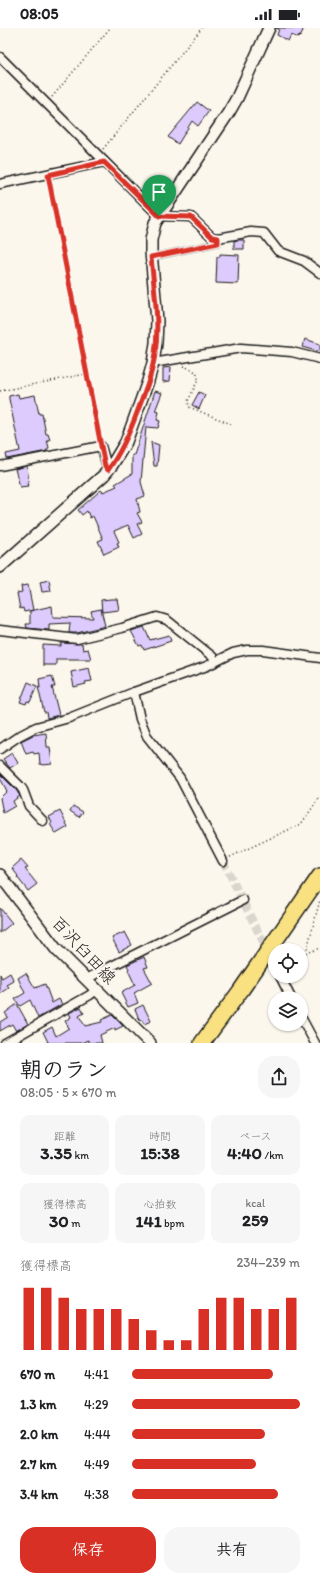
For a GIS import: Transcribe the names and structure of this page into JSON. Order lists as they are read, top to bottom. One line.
{"streets":{"main road":["百沢臼田線"]},"page":{"status":"08:05","heading":["朝のラン","08:05 · 5 × 670 m"],"stats":[["距離","3.35 km"],["時間","15:38"],["ペース","4:40 /km"],["獲得標高","30 m"],["心拍数","141 bpm"],["kcal","259"]],"chart":["獲得標高","234–239 m"],"list":[{"name":"670 m","note":"4:41"},{"name":"1.3 km","note":"4:29"},{"name":"2.0 km","note":"4:44"},{"name":"2.7 km","note":"4:49"},{"name":"3.4 km","note":"4:38"}],"buttons":["保存","共有"]}}
